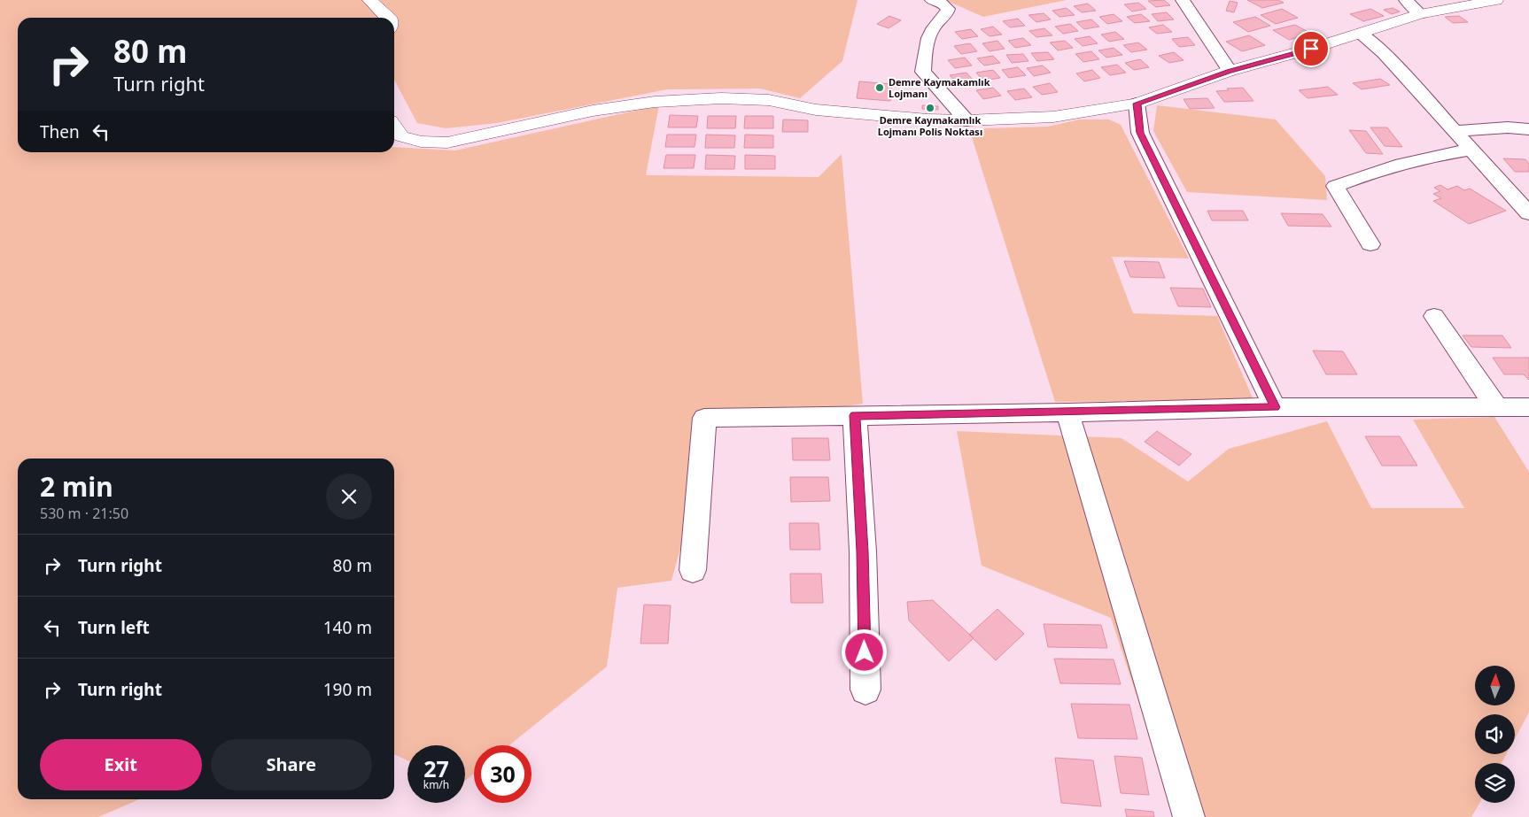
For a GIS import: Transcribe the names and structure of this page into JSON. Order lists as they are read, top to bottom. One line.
{"places":["Demre Kaymakamlık Lojmanı","Demre Kaymakamlık Lojmanı Polis Noktası"],"north":"top","page":{"turn":["80 m","Turn right"],"then":"Then","heading":["2 min","530 m · 21:50"],"list":[{"name":"Turn right","value":"80 m"},{"name":"Turn left","value":"140 m"},{"name":"Turn right","value":"190 m"}],"buttons":["Exit","Share"],"speed":"27 km/h","limit":"30"}}
